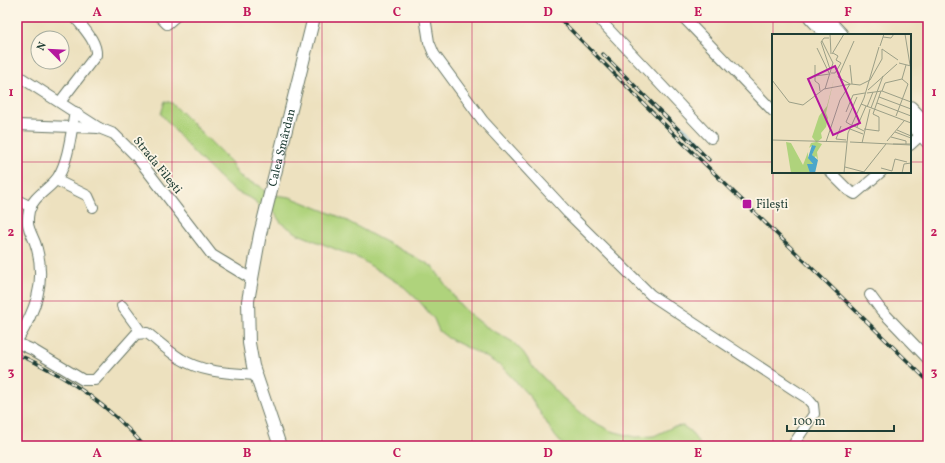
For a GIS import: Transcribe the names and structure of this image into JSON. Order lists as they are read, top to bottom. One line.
{"streets":{"main road":["Calea Smârdan"],"street":["Strada Filești"]},"crossings":[["Calea Smârdan","Strada Filești"]],"places":{"transit":["Filești"]},"scale_bar":"100 m","north":"top left","grid":{"columns":["A","B","C","D","E","F"],"rows":["1","2","3"]}}
